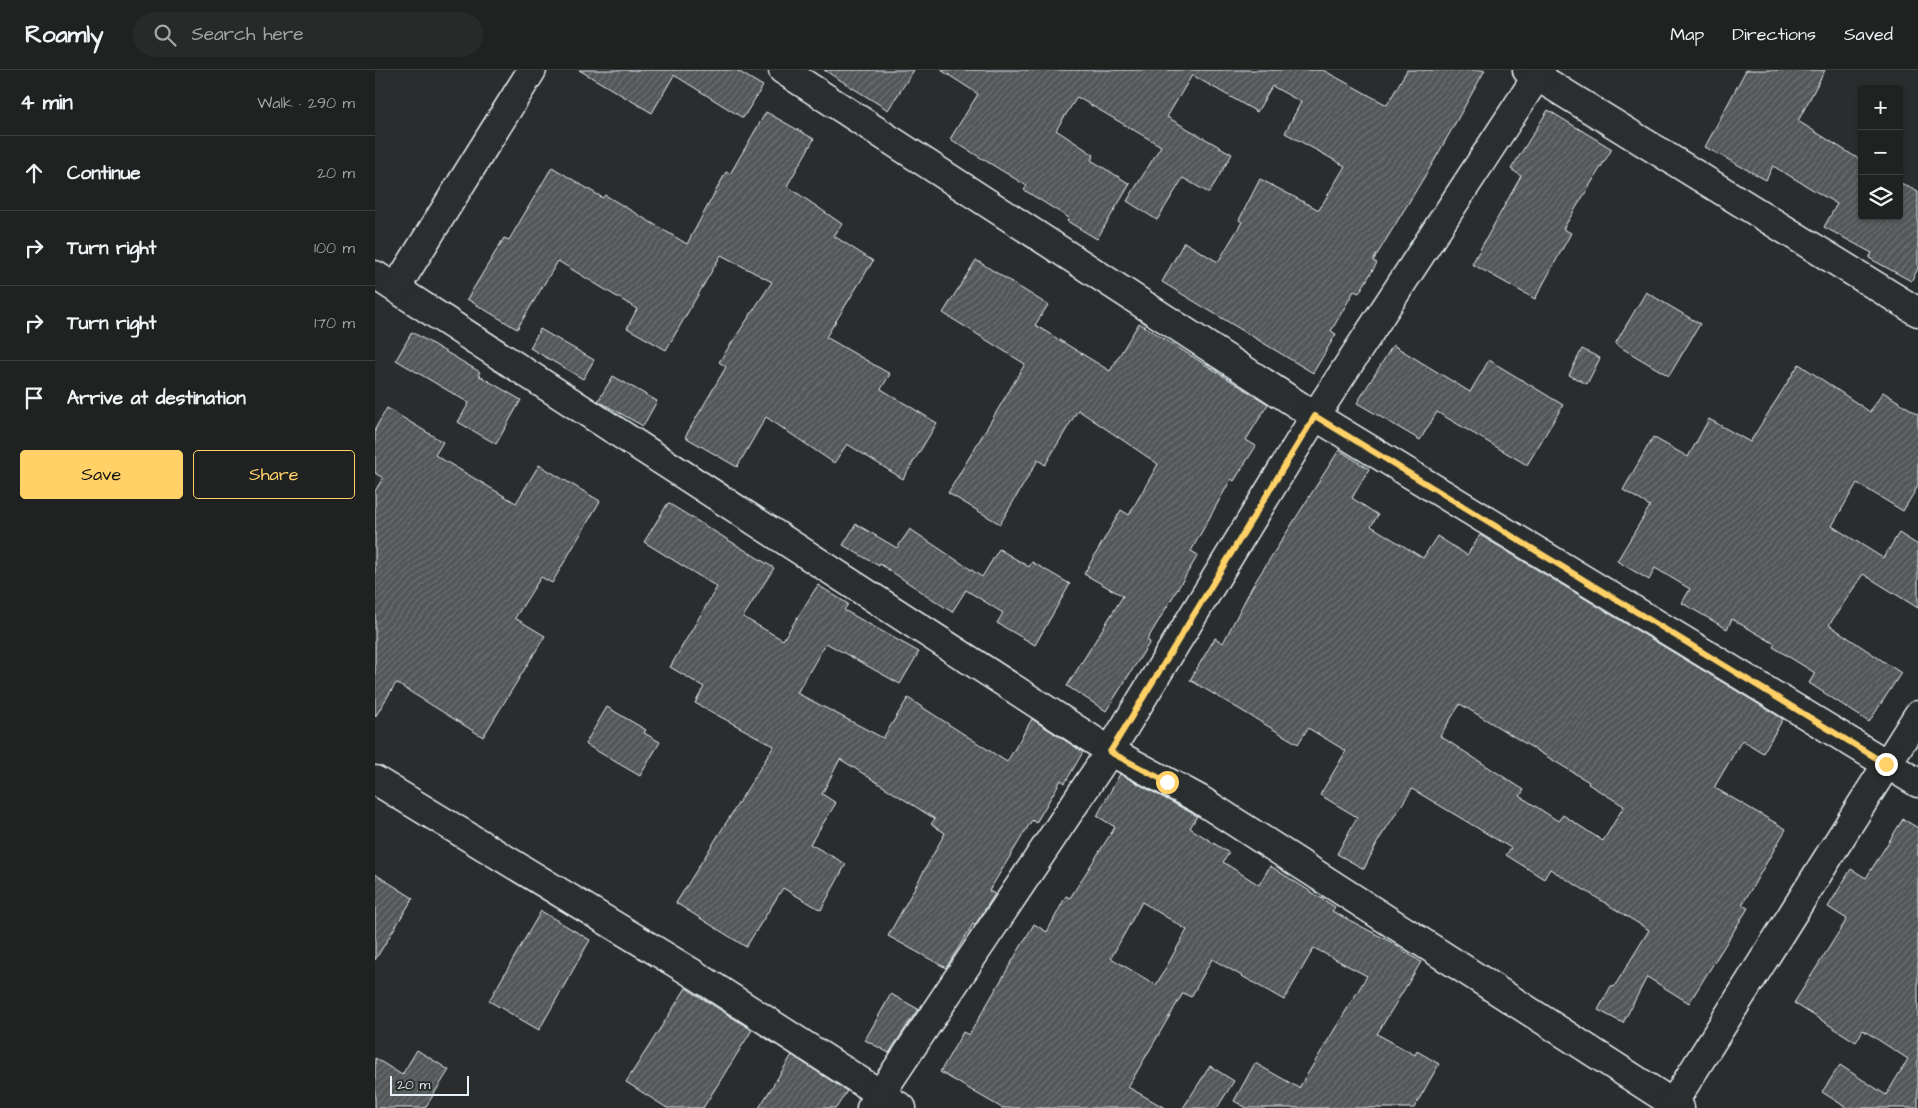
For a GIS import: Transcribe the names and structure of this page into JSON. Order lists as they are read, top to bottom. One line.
{"scale_bar":"20 m","page":{"header":"Roamly","search":"Search here","nav":["Map","Directions","Saved"],"heading":["4 min","Walk · 290 m"],"map_buttons":["+","−"],"list":[["Continue","20 m"],["Turn right","100 m"],["Turn right","170 m"],"Arrive at destination"],"buttons":["Save","Share"],"scale":"20 m"}}
